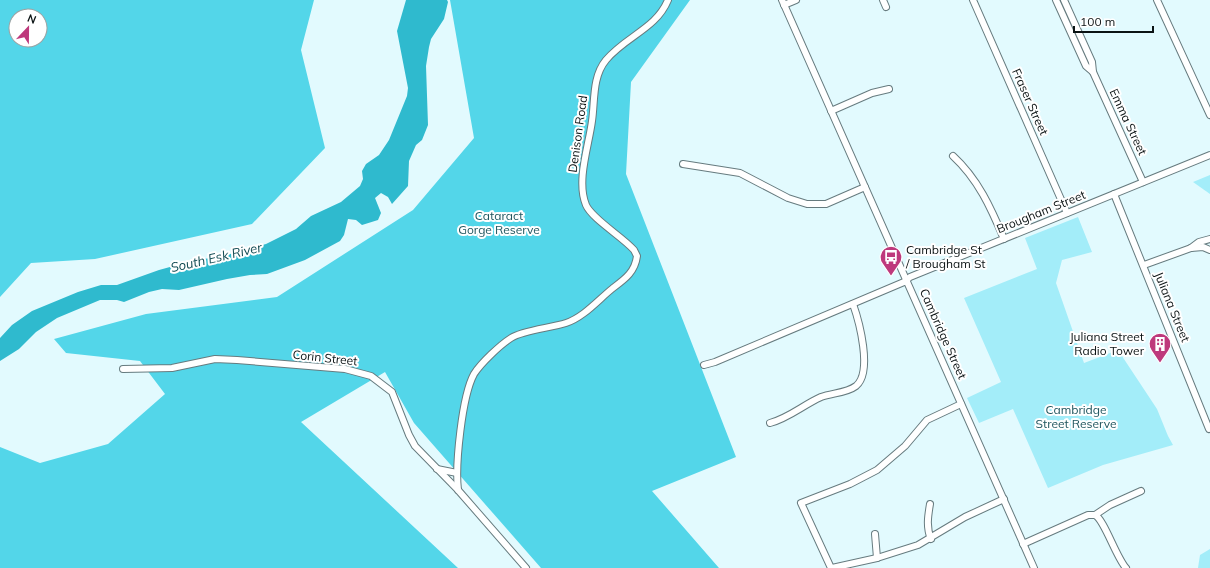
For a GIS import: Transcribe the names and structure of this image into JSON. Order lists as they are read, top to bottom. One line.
{"streets":{"street":["Fraser Street","Emma Street","Denison Road","Brougham Street","Juliana Street","Cambridge Street","Corin Street"]},"crossings":[["Fraser Street","Brougham Street"],["Emma Street","Brougham Street"],["Denison Road","Corin Street"],["Brougham Street","Juliana Street"],["Brougham Street","Cambridge Street"]],"water":["South Esk River"],"parks":["Cataract Gorge Reserve","Cambridge Street Reserve"],"places":{"bus stop":["Cambridge St / Brougham St"],"building":["Juliana Street Radio Tower"]},"scale_bar":"100 m","north":"top"}
